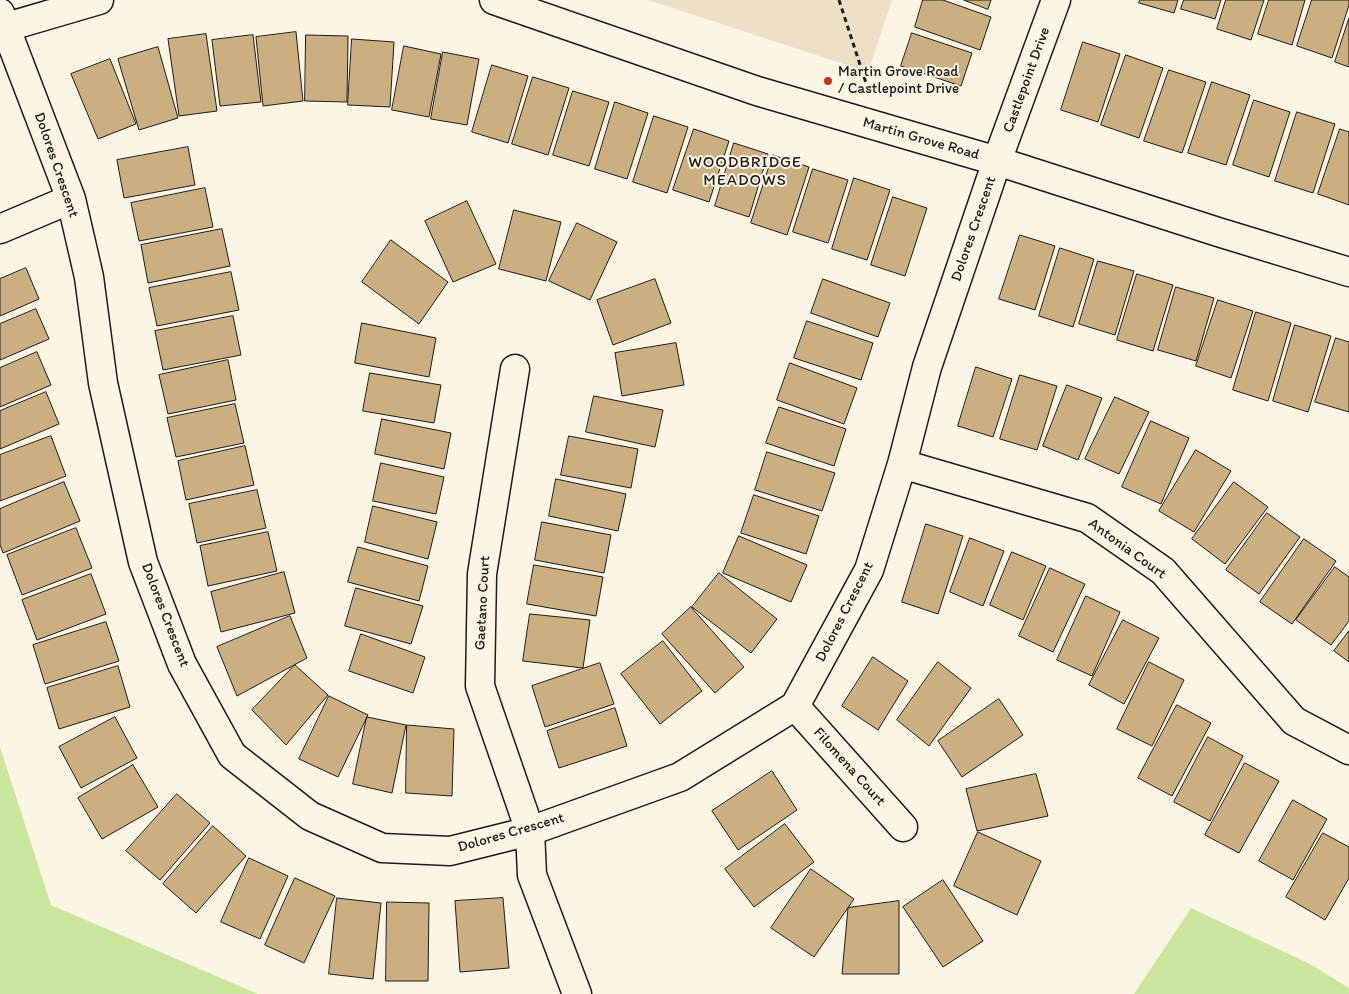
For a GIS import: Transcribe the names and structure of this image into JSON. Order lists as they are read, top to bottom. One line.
{"streets":{"street":["Castlepoint Drive","Martin Grove Road","Dolores Crescent","Antonia Court","Gaetano Court","Filomena Court"]},"crossings":[["Castlepoint Drive","Martin Grove Road"],["Castlepoint Drive","Dolores Crescent"],["Martin Grove Road","Dolores Crescent"],["Dolores Crescent","Antonia Court"],["Dolores Crescent","Gaetano Court"],["Dolores Crescent","Filomena Court"]],"districts":["WOODBRIDGE MEADOWS"],"places":["Martin Grove Road / Castlepoint Drive"]}
